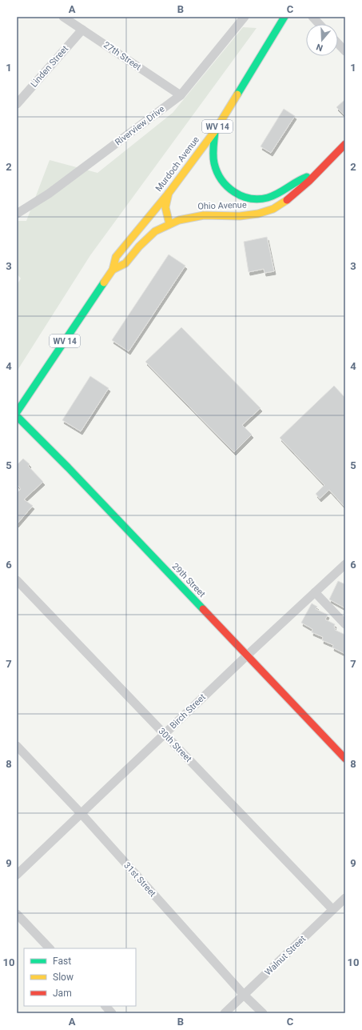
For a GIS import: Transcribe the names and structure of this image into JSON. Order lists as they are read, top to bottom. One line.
{"streets":{"main road":["WV 14","Murdoch Avenue","Ohio Avenue","29th Street"],"street":["27th Street","Linden Street","Riverview Drive","Birch Street","30th Street","31st Street","Walnut Street"]},"crossings":[["27th Street","Linden Street"],["27th Street","Riverview Drive"],["Murdoch Avenue","Ohio Avenue"],["29th Street","Birch Street"],["Birch Street","30th Street"],["Birch Street","31st Street"],["30th Street","Walnut Street"],["31st Street","Walnut Street"]],"legend":["Fast","Slow","Jam"],"north":"bottom","grid":{"columns":["A","B","C"],"rows":["1","2","3","4","5","6","7","8","9","10"]}}
